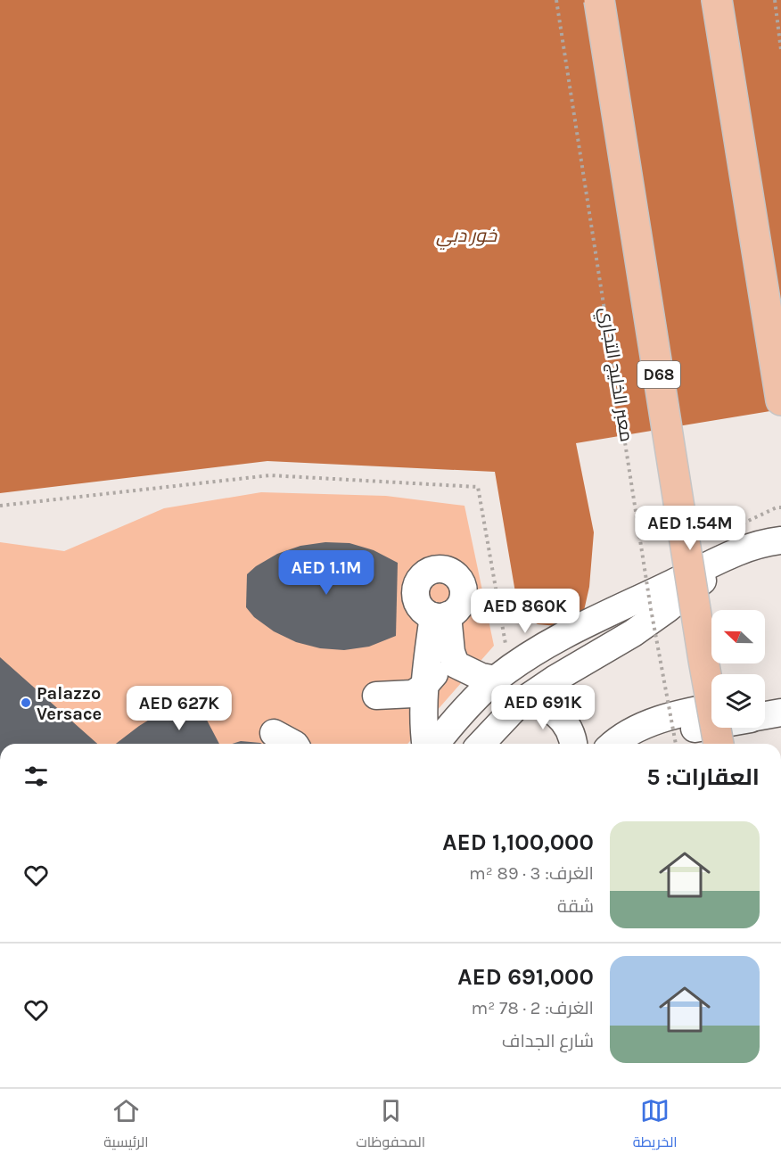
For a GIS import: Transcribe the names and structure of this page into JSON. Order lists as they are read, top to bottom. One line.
{"streets":{"highway":["D68"],"path":["معبر الخليج التجاري"]},"water":["خور دبي"],"places":["Palazzo Versace"],"north":"left","page":{"price":["AED 1.54M","AED 1.1M","AED 860K","AED 691K","AED 627K"],"heading":"العقارات: 5","list":[{"name":"AED 1,100,000","note":"الغرف: 3 · 89 m² · شقة"},{"name":"AED 691,000","note":"الغرف: 2 · 78 m² · شارع الجداف"}],"tabs":["الخريطة","المحفوظات","الرئيسية"]}}
